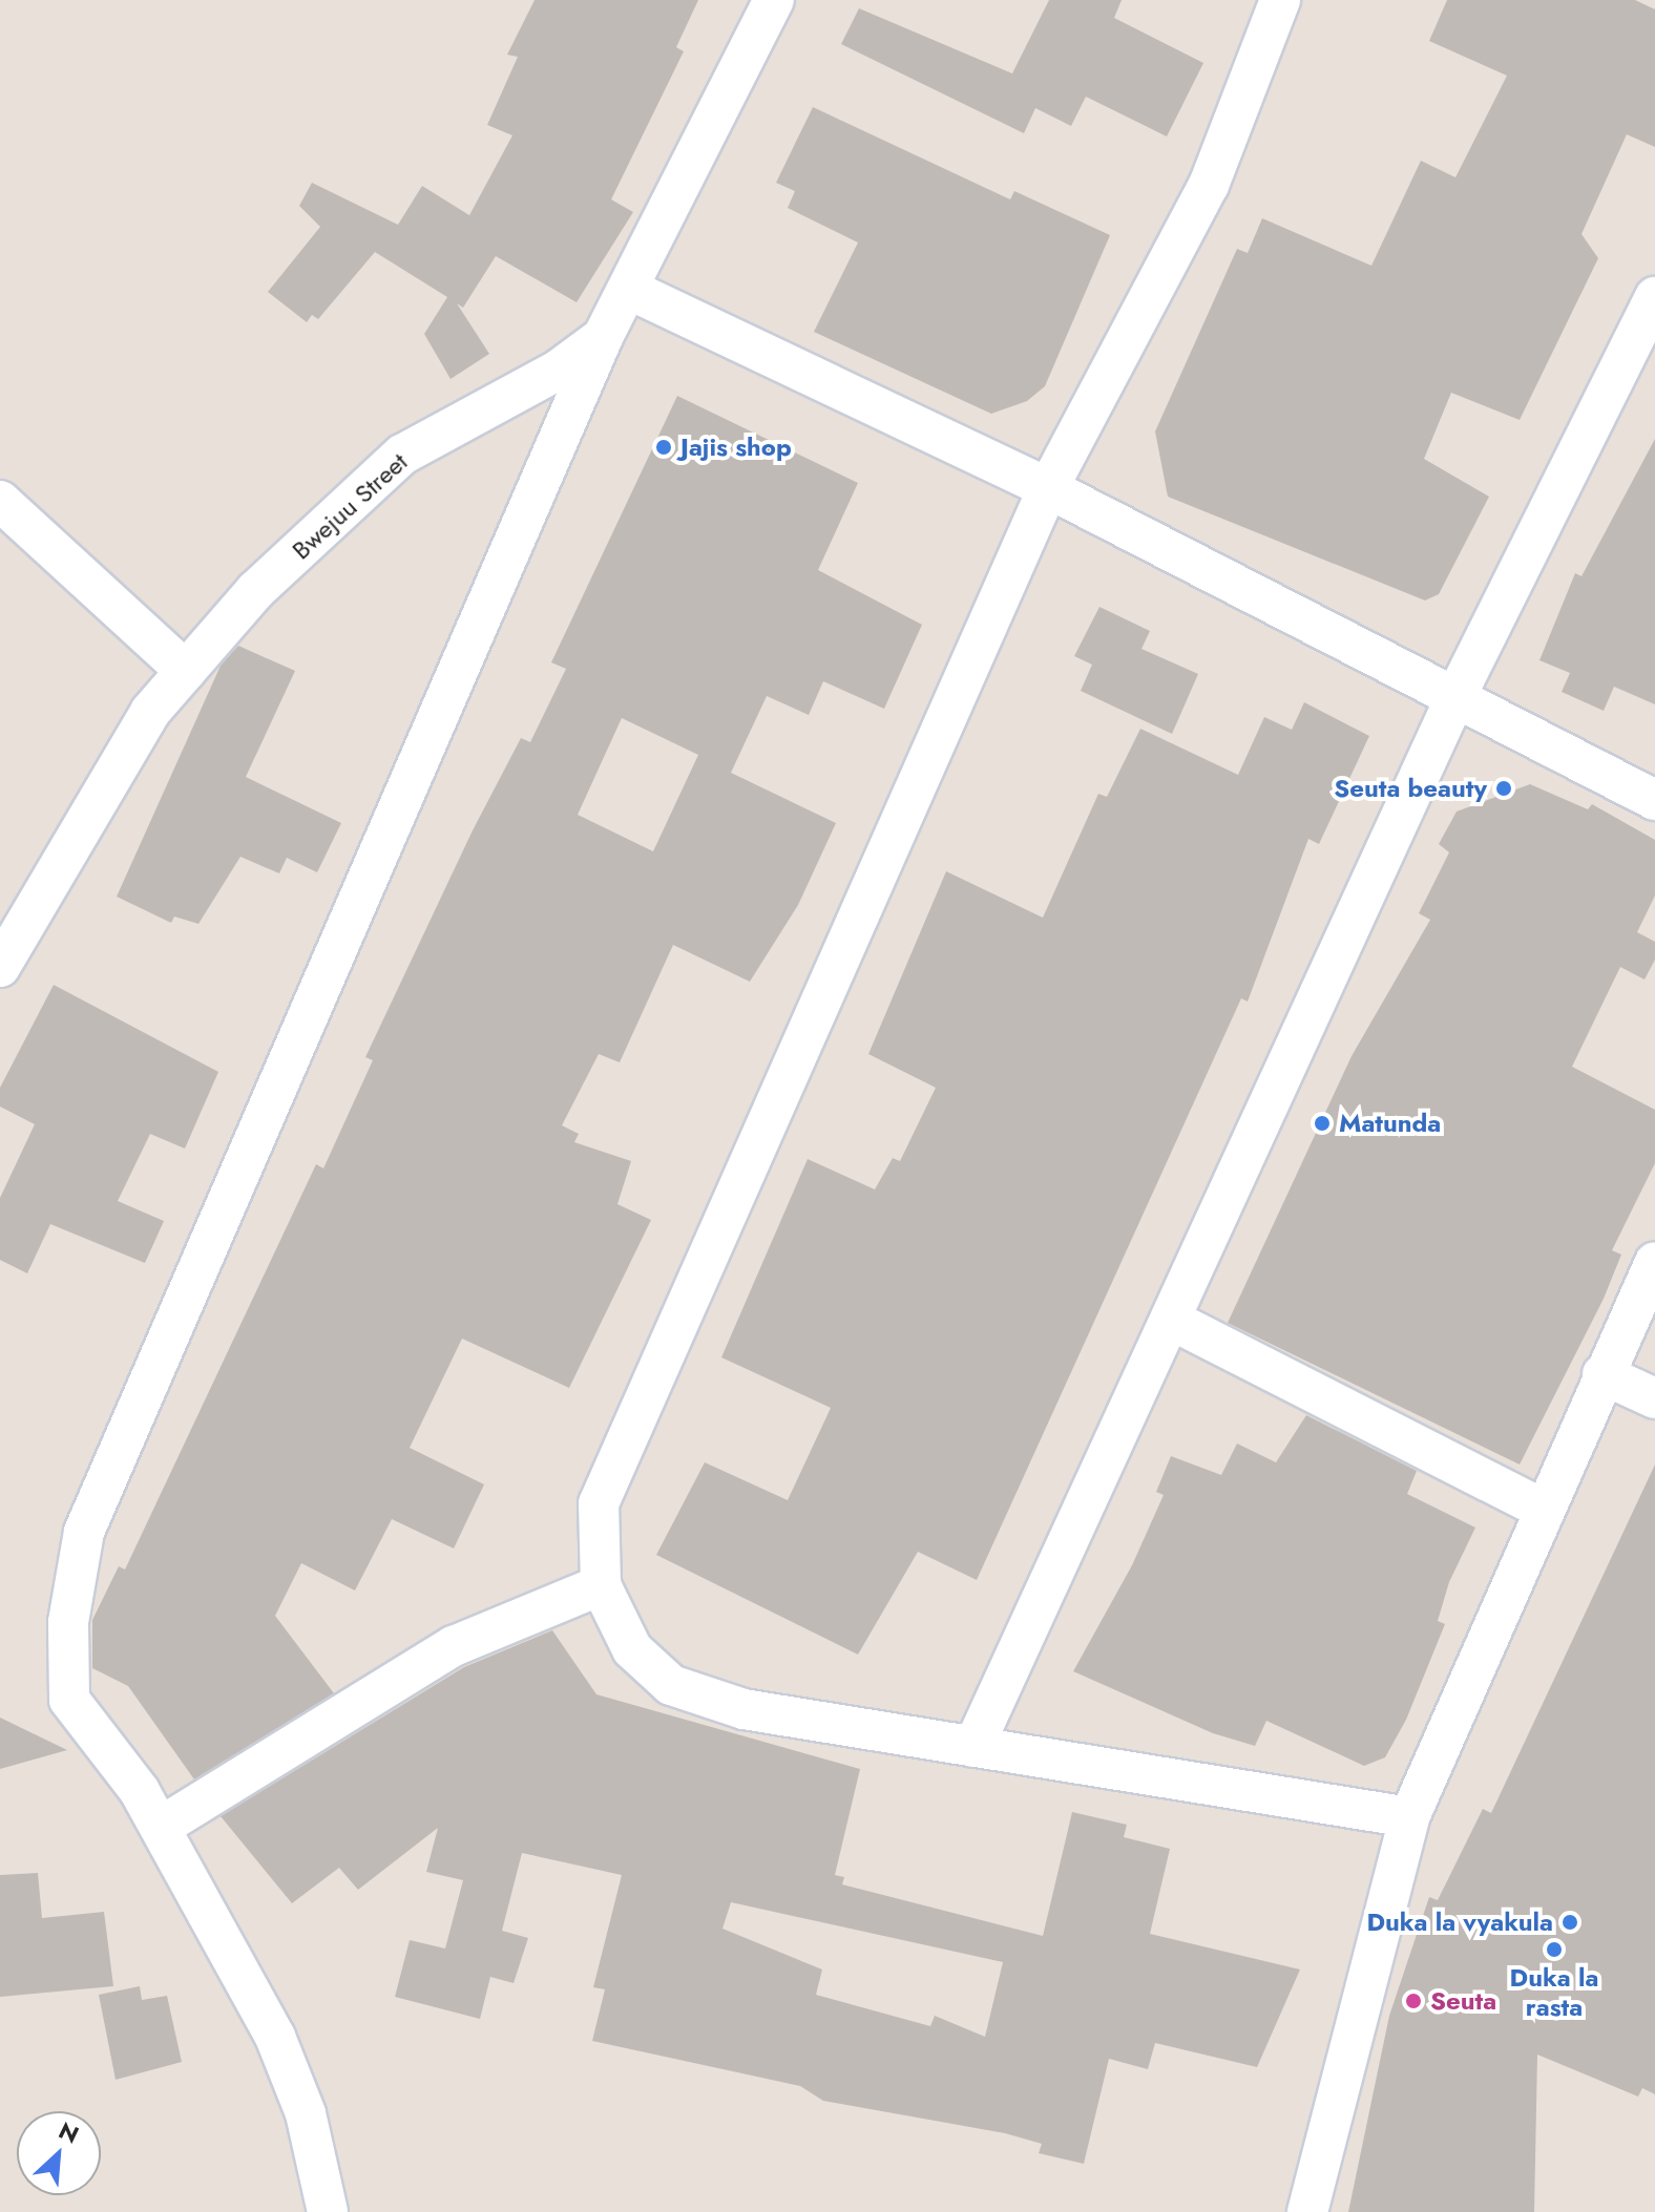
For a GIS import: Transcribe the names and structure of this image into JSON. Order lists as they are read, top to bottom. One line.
{"streets":{"street":["Bwejuu Street"]},"places":["Jajis shop","Seuta beauty","Matunda","Duka la vyakula","Duka la rasta","Seuta"],"north":"top right"}
